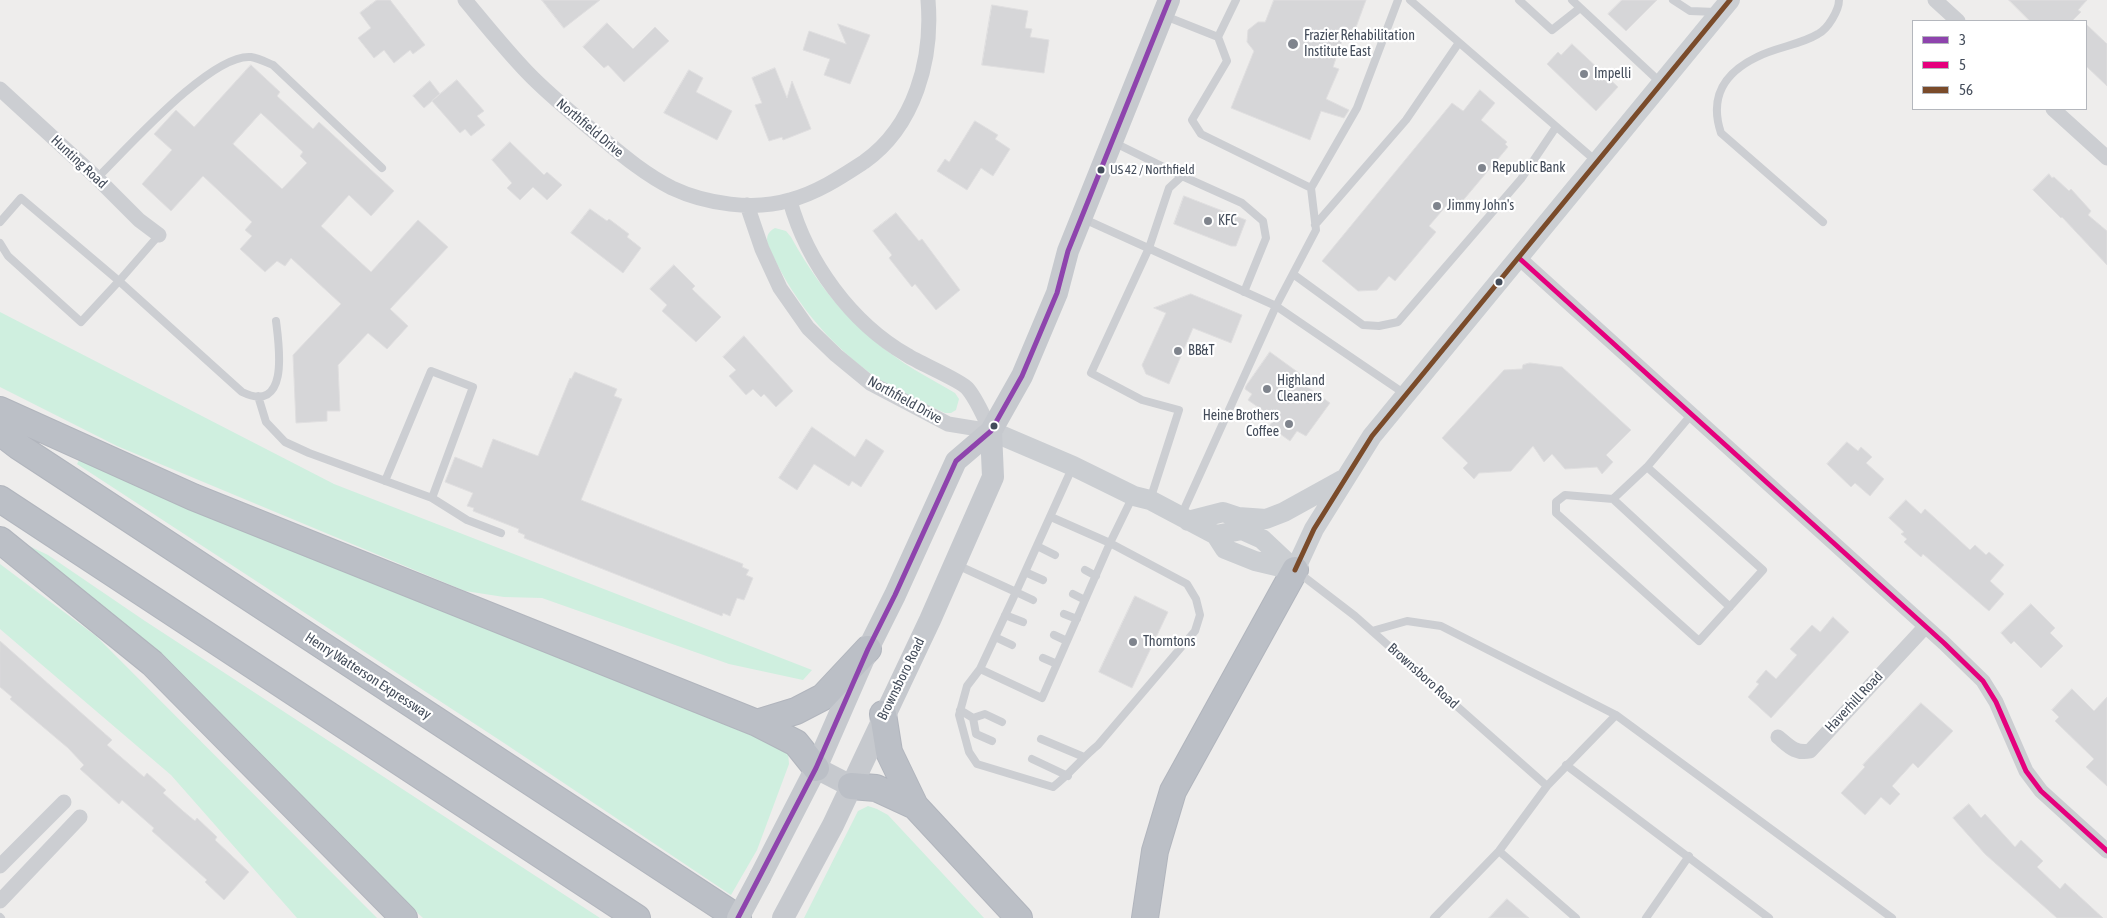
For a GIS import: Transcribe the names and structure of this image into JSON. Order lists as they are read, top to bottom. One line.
{"streets":{"highway":["Henry Watterson Expressway"],"main road":["Brownsboro Road"],"street":["Northfield Drive","Hunting Road","Haverhill Road"]},"crossings":[["Northfield Drive","Brownsboro Road"]],"places":["Frazier Rehabilitation Institute East","Impelli","Republic Bank","US 42 / Northfield","Jimmy John's","KFC","BB&T","Highland Cleaners","Heine Brothers Coffee","Thorntons"],"lines":["transit line 3","transit line 56","transit line 5"],"legend":["3","5","56"]}
